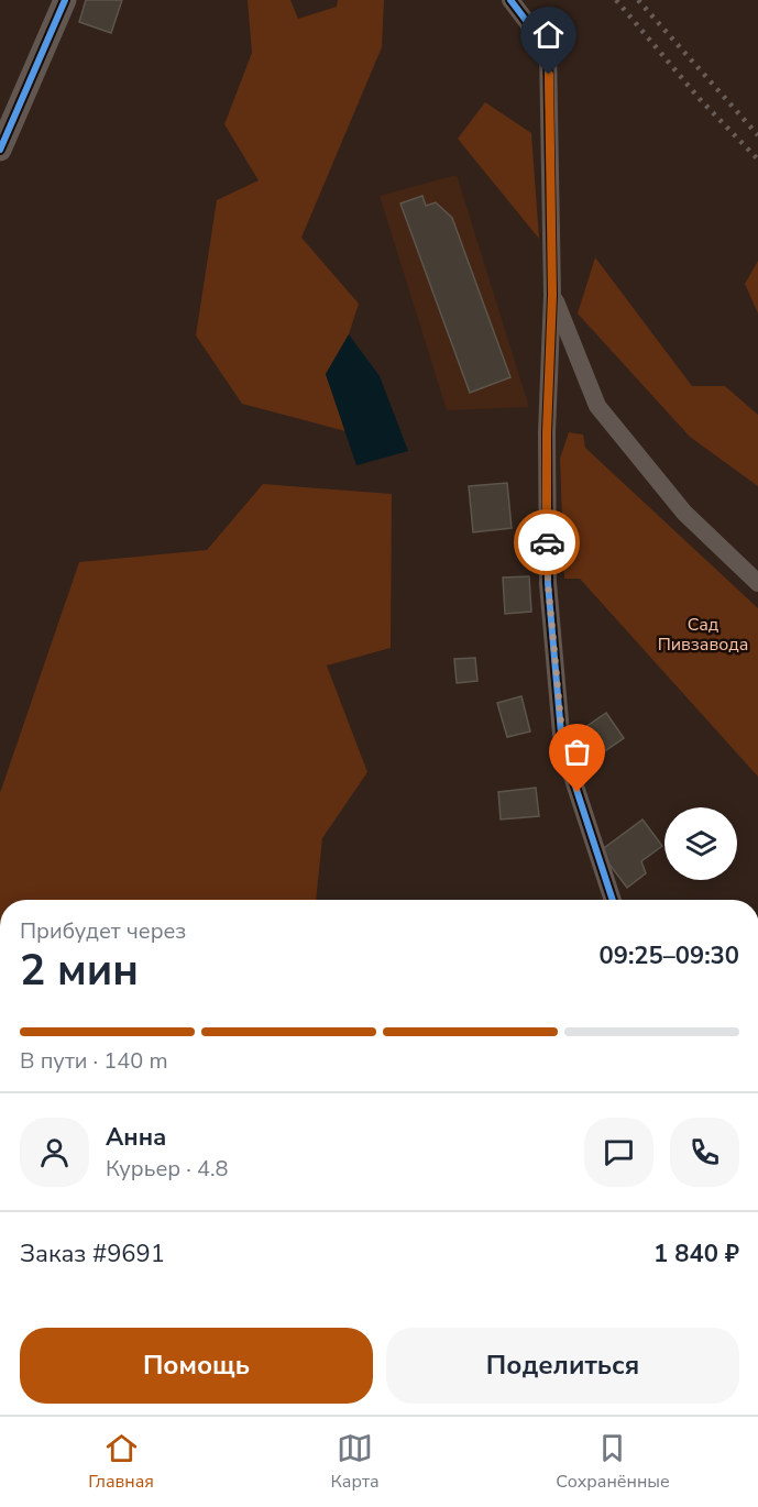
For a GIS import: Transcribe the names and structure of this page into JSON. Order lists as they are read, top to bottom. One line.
{"parks":["Сад Пивзавода"],"page":{"heading":["2 мин","Прибудет через","09:25–09:30"],"panel":["Анна","Курьер · 4.8","Заказ #9691","1 840 ₽"],"bar":"В пути · 140 m","buttons":["Помощь","Поделиться"],"tabs":["Главная","Карта","Сохранённые"]}}
